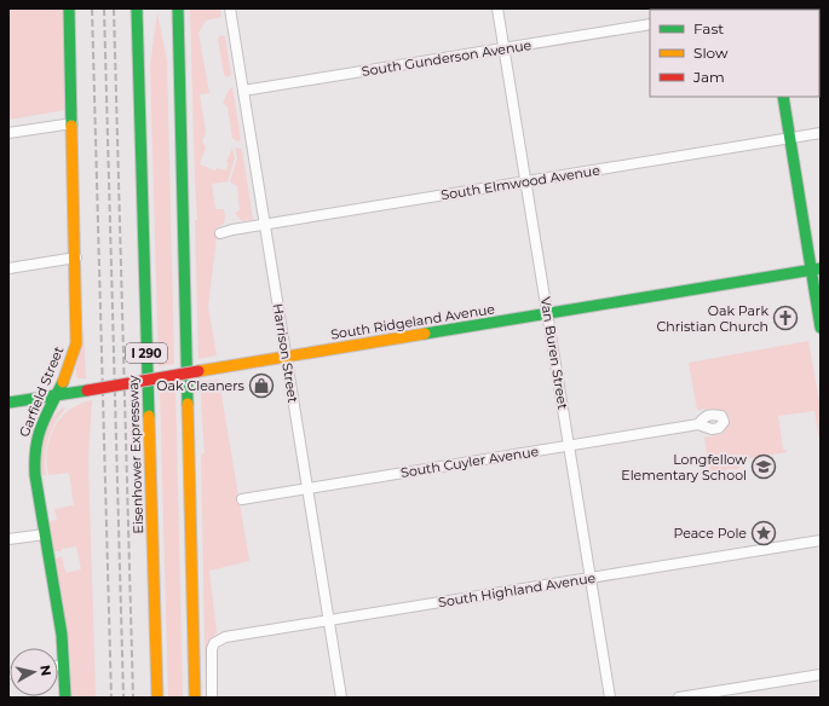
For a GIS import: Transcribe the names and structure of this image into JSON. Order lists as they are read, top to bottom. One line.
{"streets":{"main road":["South Ridgeland Avenue","I 290","Garfield Street","Eisenhower Expressway"],"street":["South Gunderson Avenue","South Elmwood Avenue","Harrison Street","Van Buren Street","South Cuyler Avenue","South Highland Avenue"]},"crossings":[["South Gunderson Avenue","Harrison Street"],["South Gunderson Avenue","Van Buren Street"],["South Elmwood Avenue","Harrison Street"],["South Elmwood Avenue","Van Buren Street"],["South Ridgeland Avenue","Harrison Street"],["South Ridgeland Avenue","Van Buren Street"],["South Ridgeland Avenue","Garfield Street"],["Harrison Street","South Cuyler Avenue"],["Harrison Street","South Highland Avenue"],["Van Buren Street","South Cuyler Avenue"],["Van Buren Street","South Highland Avenue"]],"places":{"church":["Oak Park Christian Church"],"shop":["Oak Cleaners"],"school or university":["Longfellow Elementary School"],"place":["Peace Pole"]},"legend":["Fast","Slow","Jam"],"north":"right"}
